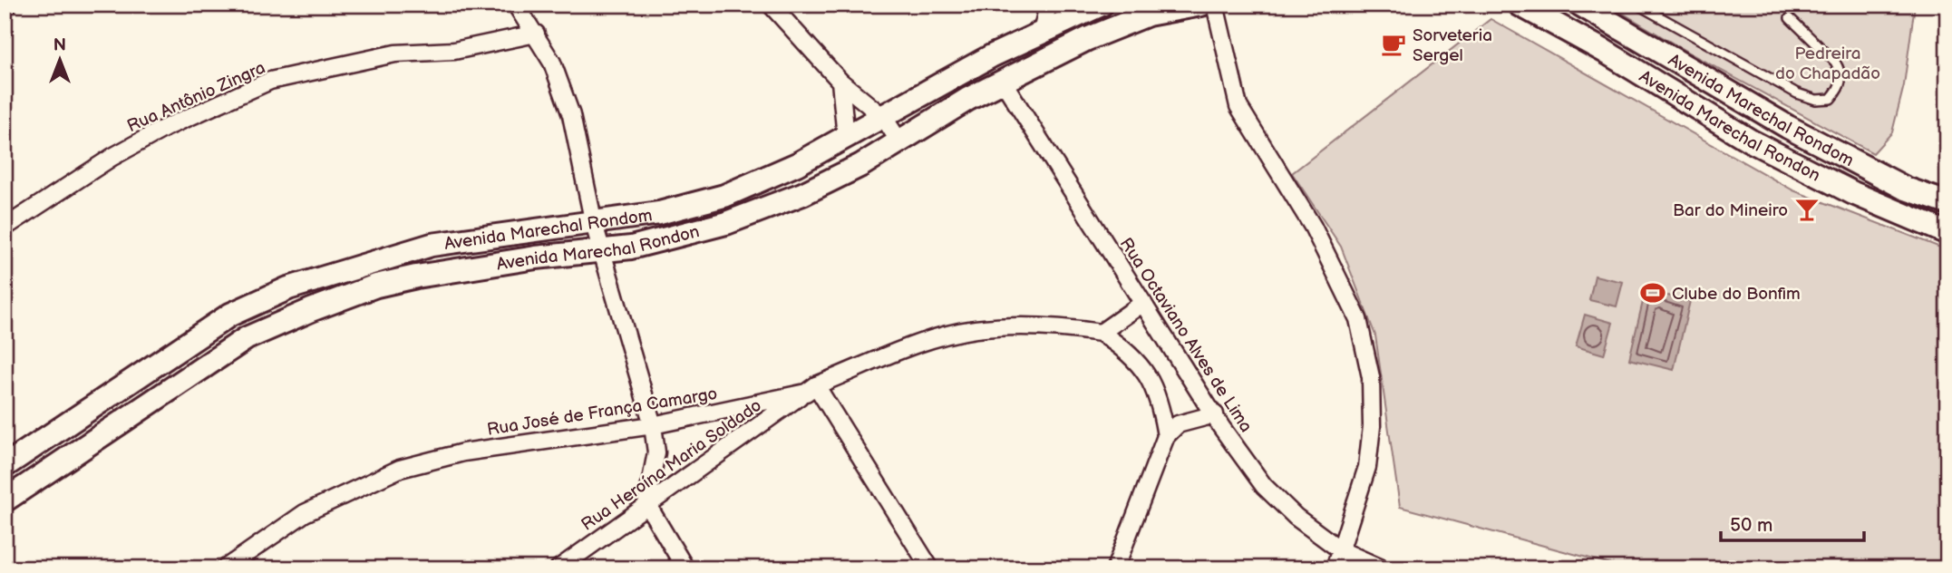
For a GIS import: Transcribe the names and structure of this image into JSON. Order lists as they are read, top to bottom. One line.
{"streets":{"main road":["Avenida Marechal Rondom","Avenida Marechal Rondon"],"street":["Rua Antônio Zingra","Rua Octaviano Alves de Lima","Rua José de França Camargo","Rua Heroína Maria Soldado"]},"crossings":[["Avenida Marechal Rondon","Rua Octaviano Alves de Lima"],["Rua José de França Camargo","Rua Heroína Maria Soldado"]],"parks":["Pedreira do Chapadão"],"places":{"cafe":["Sorveteria Sergel"],"bar":["Bar do Mineiro"],"sports":["Clube do Bonfim"]},"scale_bar":"50 m","north":"top"}
